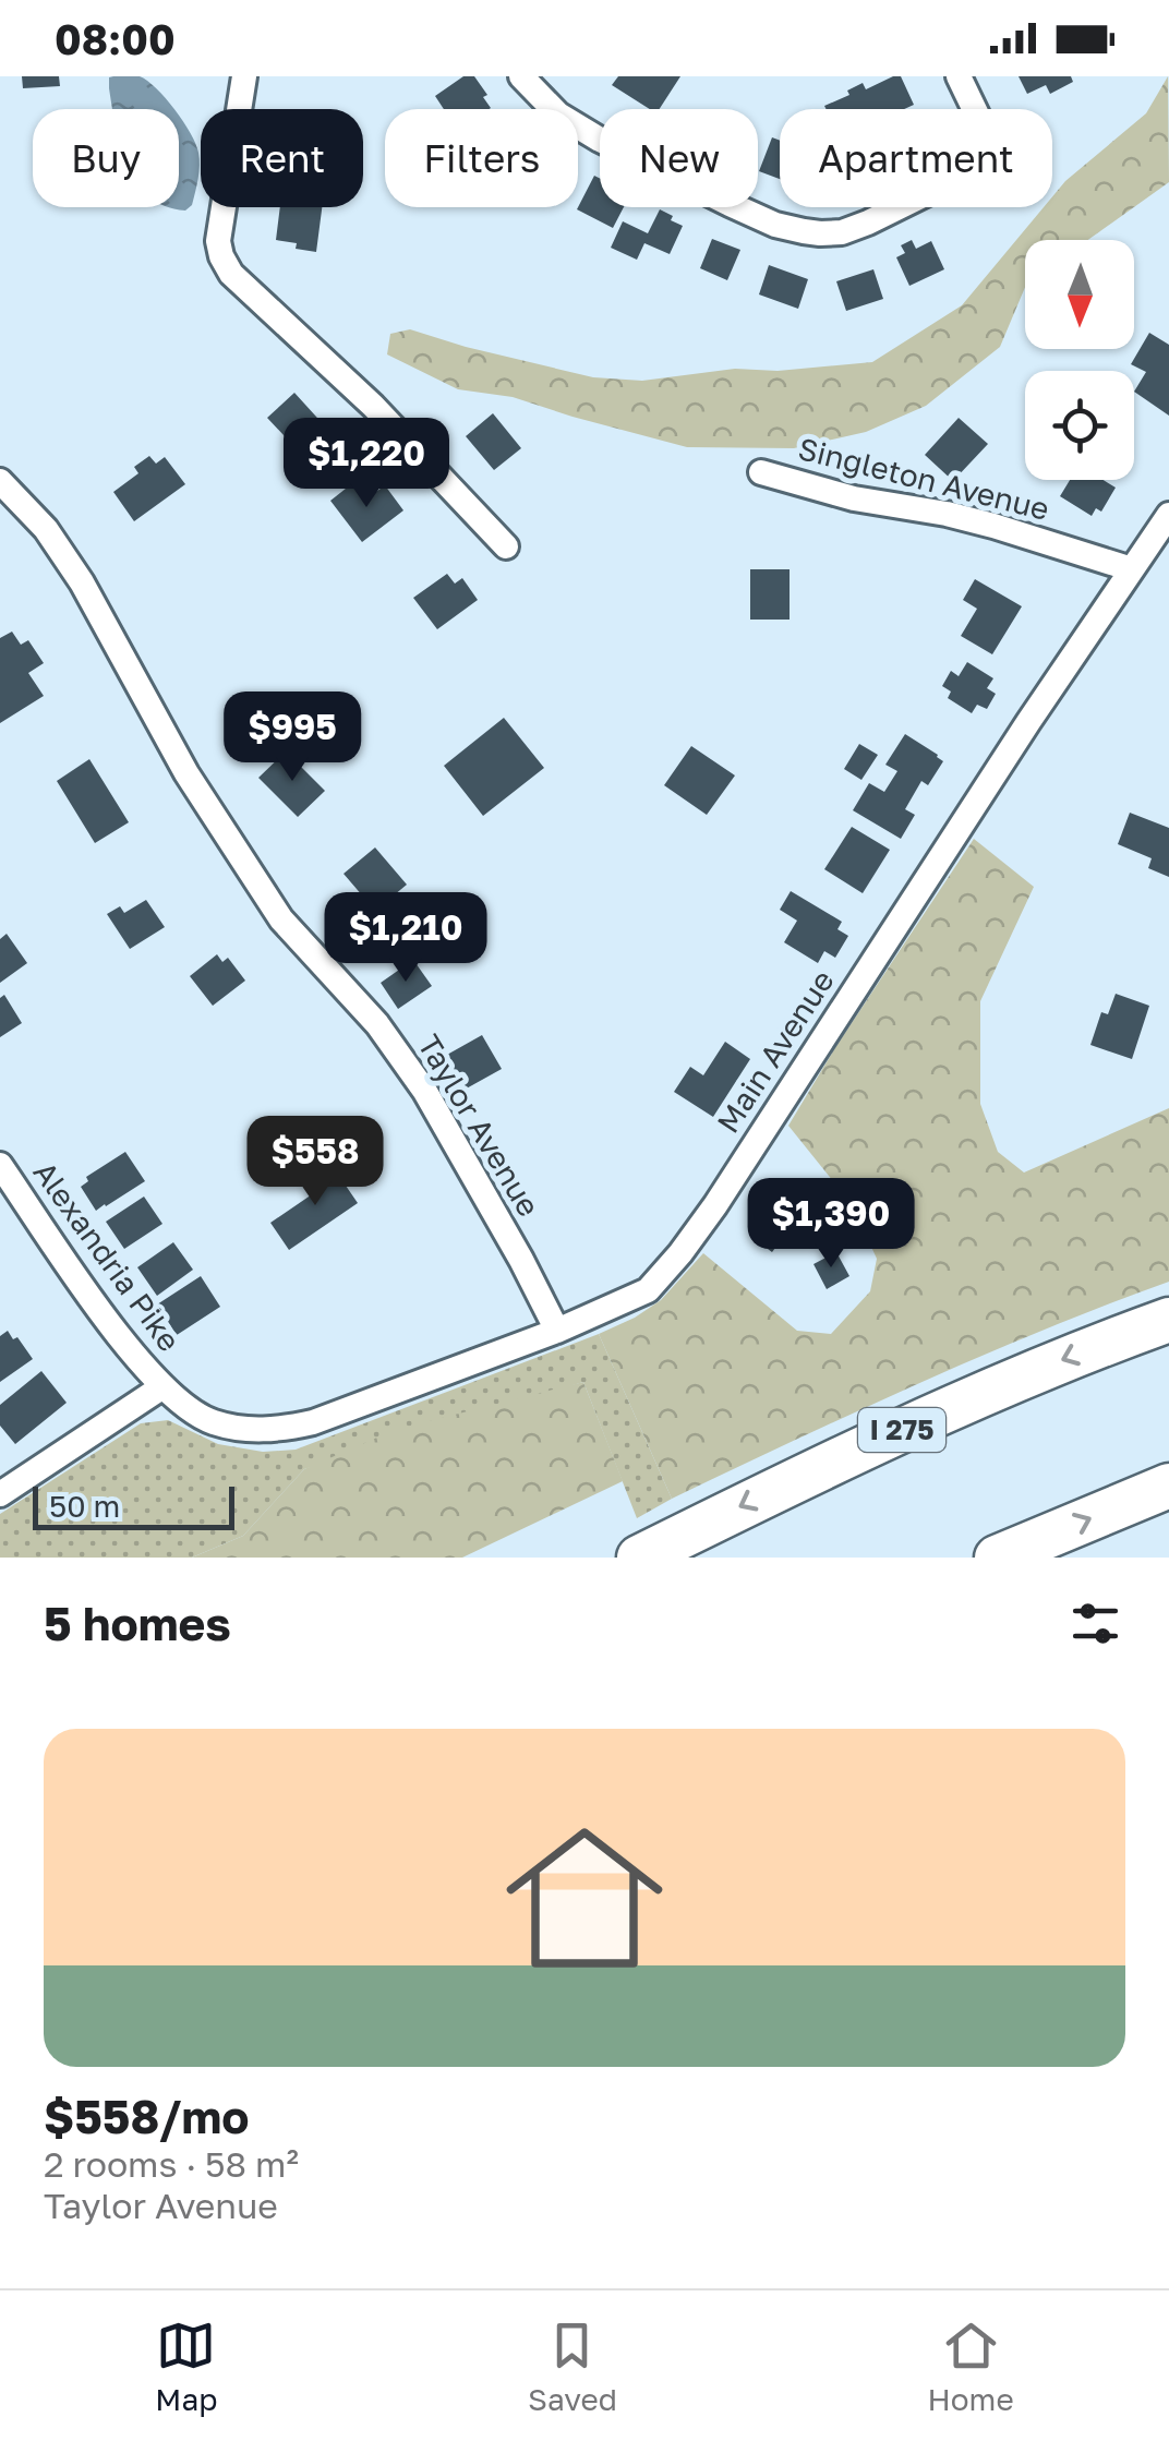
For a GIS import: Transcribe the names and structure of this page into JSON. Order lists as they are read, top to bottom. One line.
{"streets":{"highway":["I 275"],"street":["Singleton Avenue","Main Avenue","Taylor Avenue","Alexandria Pike"]},"crossings":[["Singleton Avenue","Main Avenue"],["Main Avenue","Taylor Avenue"],["Main Avenue","Alexandria Pike"]],"scale_bar":"50 m","north":"bottom","page":{"status":"08:00","chip":["Buy","Rent","Filters","New","Apartment"],"price":["$1,220","$995","$1,210","$558","$1,390"],"scale":"50 m","heading":"5 homes","list":[{"name":"$558/mo","note":"2 rooms · 58 m² · Taylor Avenue"}],"tabs":["Map","Saved","Home"]}}
